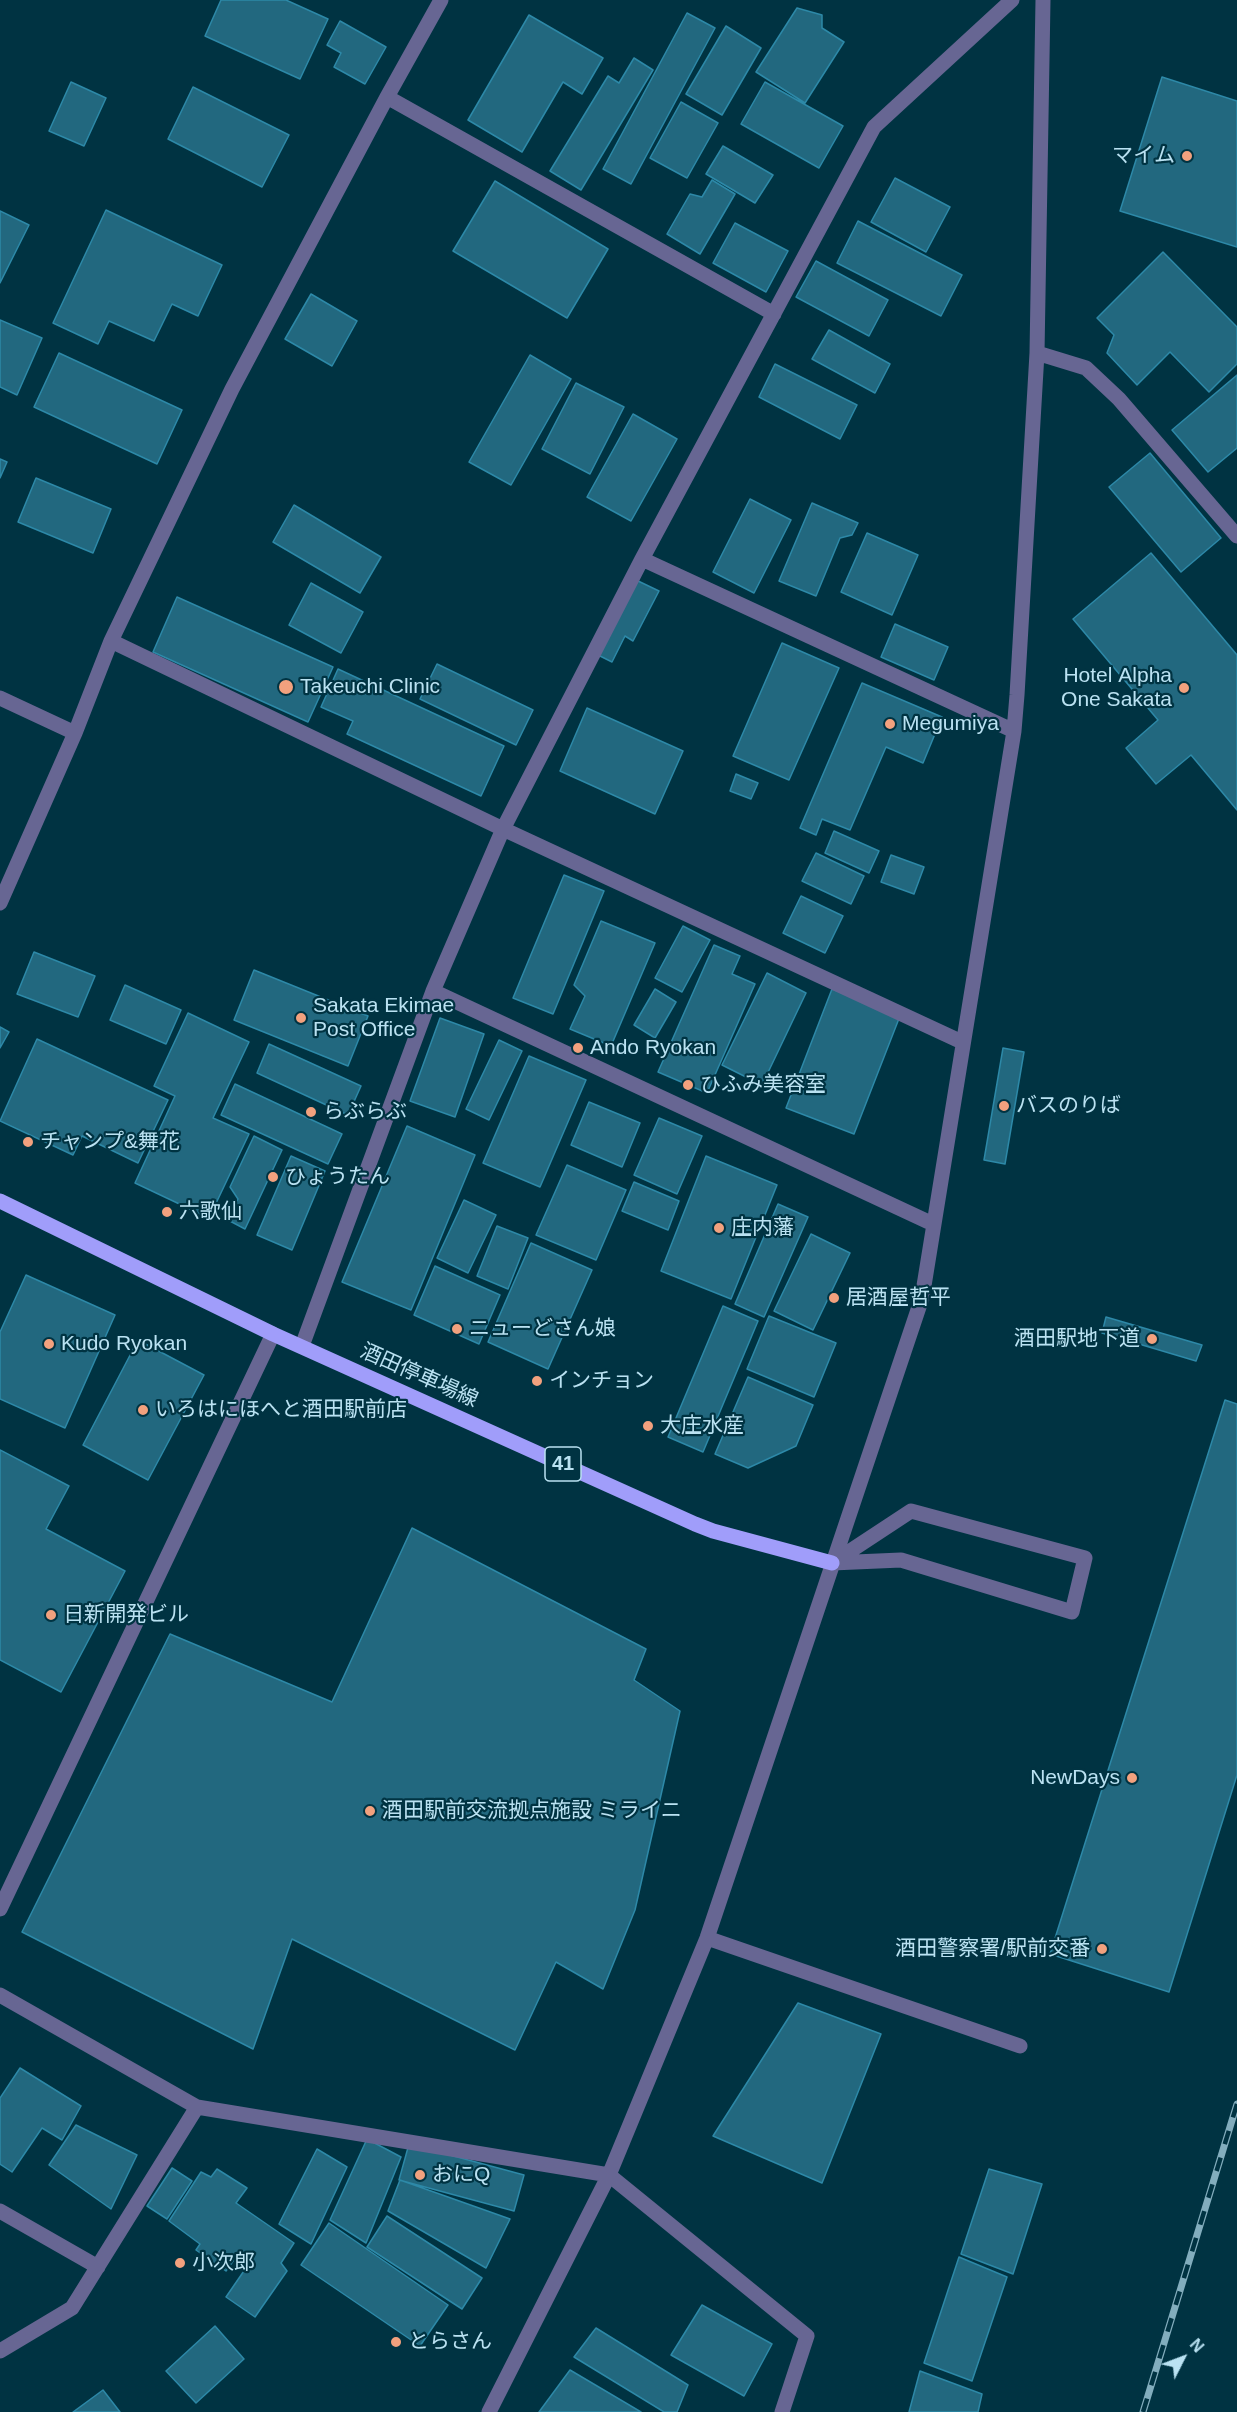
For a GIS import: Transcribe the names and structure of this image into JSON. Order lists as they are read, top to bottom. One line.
{"streets":{"main road":["酒田停車場線","41"]},"places":["マイム","Takeuchi Clinic","Hotel Alpha One Sakata","Megumiya","Sakata Ekimae Post Office","Ando Ryokan","ひふみ美容室","バスのりば","らぶらぶ","チャンプ&舞花","ひょうたん","六歌仙","庄内藩","居酒屋哲平","ニューどさん娘","酒田駅地下道","Kudo Ryokan","インチョン","いろはにほへと酒田駅前店","大庄水産","日新開発ビル","NewDays","酒田駅前交流拠点施設 ミライニ","酒田警察署/駅前交番","おにQ","小次郎","とらさん"],"north":"top right"}
